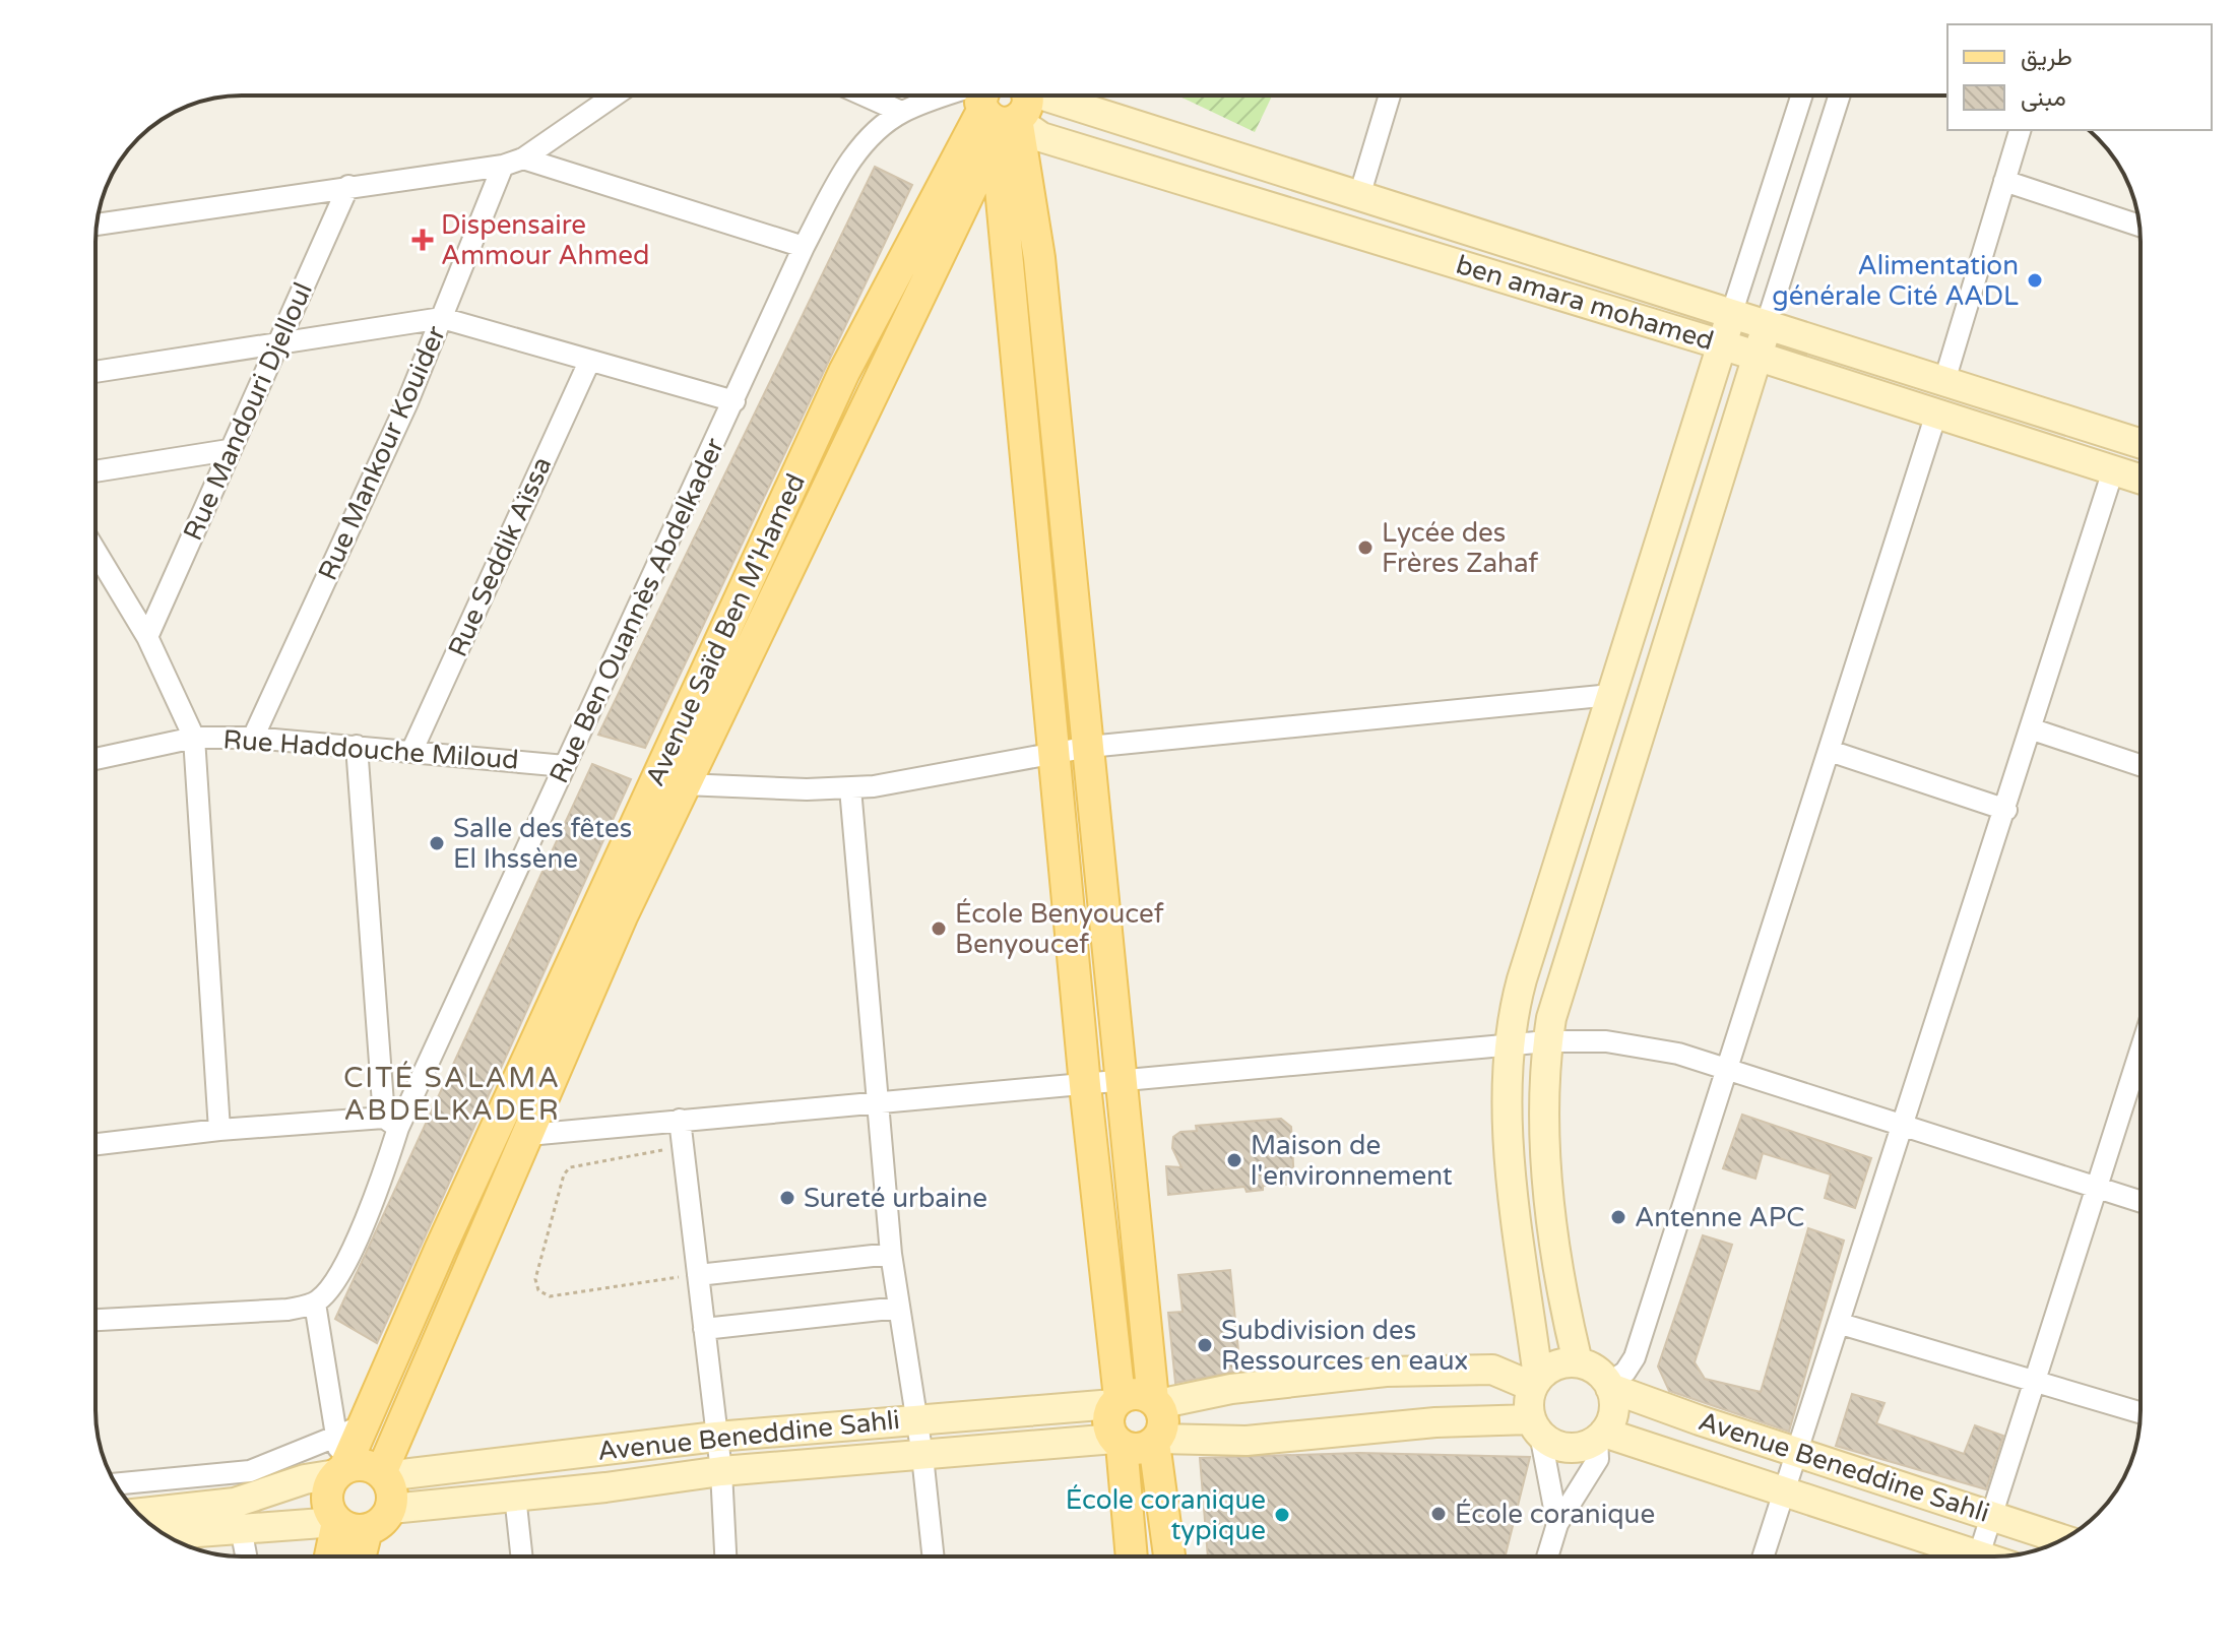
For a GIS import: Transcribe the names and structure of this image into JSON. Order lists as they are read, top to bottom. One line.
{"streets":{"main road":["Avenue Saïd Ben M'Hamed"],"street":["ben amara mohamed","Rue Mandouri Djelloul","Rue Mankour Kouider","Rue Seddik Aïssa","Rue Ben Ouannès Abdelkader","Rue Haddouche Miloud","Avenue Beneddine Sahli"]},"crossings":[["ben amara mohamed","Rue Ben Ouannès Abdelkader"],["ben amara mohamed","Avenue Saïd Ben M'Hamed"],["Rue Mankour Kouider","Rue Haddouche Miloud"],["Rue Seddik Aïssa","Rue Haddouche Miloud"],["Rue Ben Ouannès Abdelkader","Avenue Saïd Ben M'Hamed"],["Rue Ben Ouannès Abdelkader","Rue Haddouche Miloud"],["Avenue Saïd Ben M'Hamed","Avenue Beneddine Sahli"]],"districts":["CITÉ SALAMA ABDELKADER"],"places":{"health":["Dispensaire Ammour Ahmed"],"other":["Alimentation générale Cité AADL","Lycée des Frères Zahaf","Salle des fêtes El Ihssène","École Benyoucef Benyoucef","Maison de l'environnement","Sureté urbaine","Antenne APC","Subdivision des Ressources en eaux","École coranique","École coranique typique"]},"legend":["طريق","مبنى"]}
